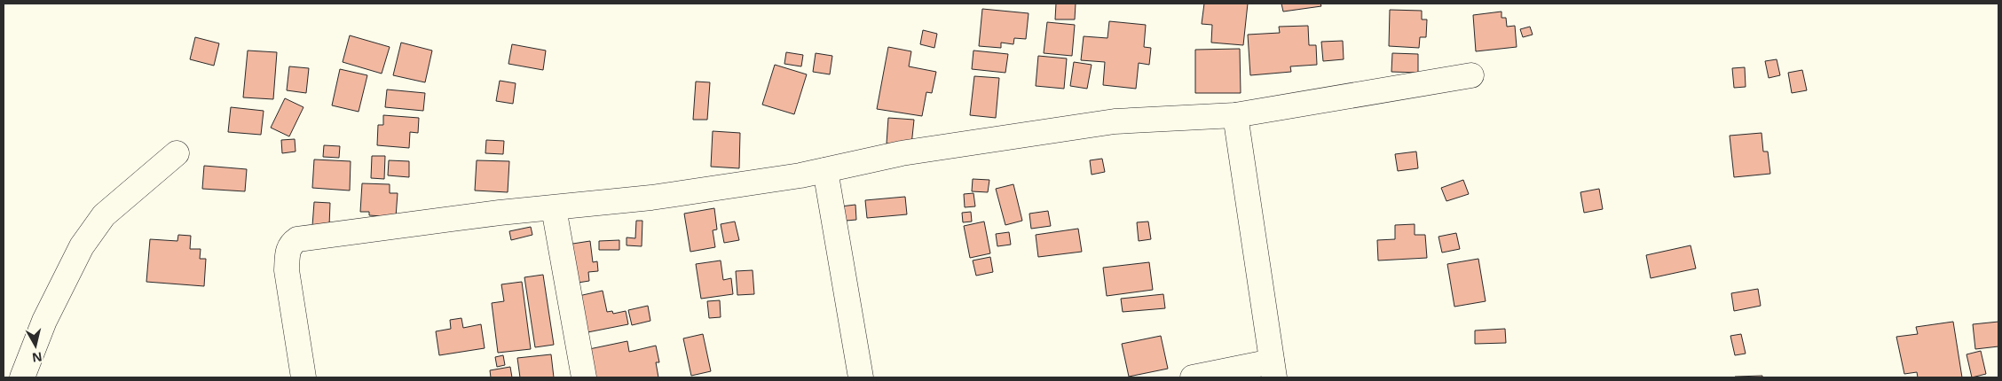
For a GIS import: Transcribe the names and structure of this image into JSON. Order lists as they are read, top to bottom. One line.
{"north":"bottom"}
